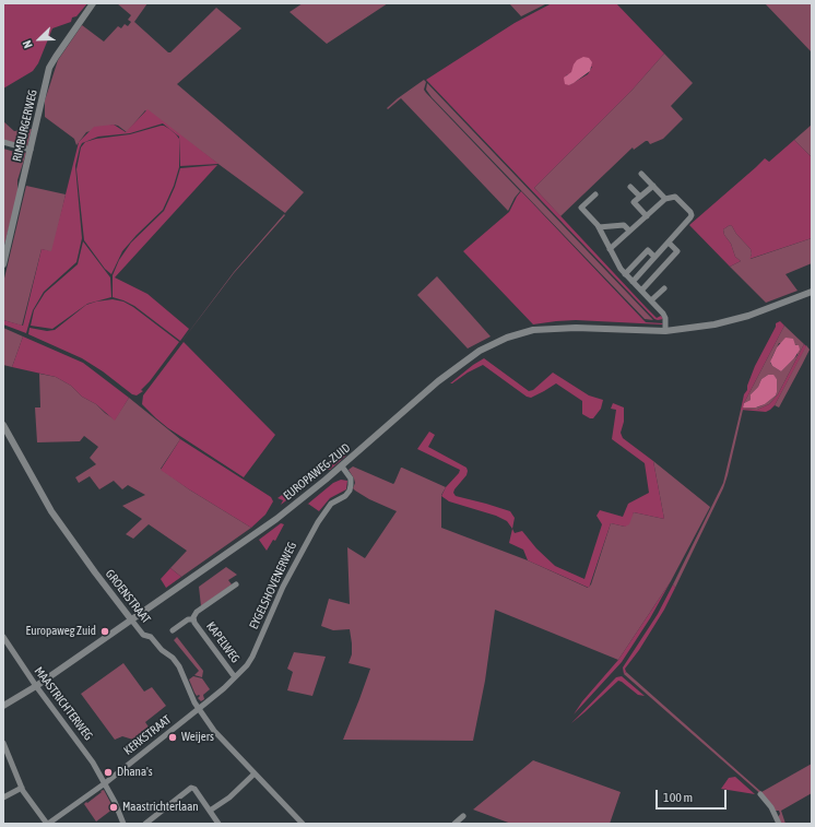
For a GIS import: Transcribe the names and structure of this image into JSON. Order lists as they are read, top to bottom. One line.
{"streets":{"street":["RIMBURGERWEG","EUROPAWEG-ZUID","EYGELSHOVENERWEG","GROENSTRAAT","KAPELWEG","MAASTRICHTERWEG","KERKSTRAAT"]},"crossings":[["EUROPAWEG-ZUID","EYGELSHOVENERWEG"],["EUROPAWEG-ZUID","GROENSTRAAT"],["EUROPAWEG-ZUID","MAASTRICHTERWEG"],["EYGELSHOVENERWEG","GROENSTRAAT"],["EYGELSHOVENERWEG","KAPELWEG"],["EYGELSHOVENERWEG","KERKSTRAAT"],["GROENSTRAAT","KERKSTRAAT"],["MAASTRICHTERWEG","KERKSTRAAT"]],"places":["Europaweg Zuid","Weijers","Dhana's","Maastrichterlaan"],"scale_bar":"100 m","north":"bottom left"}
